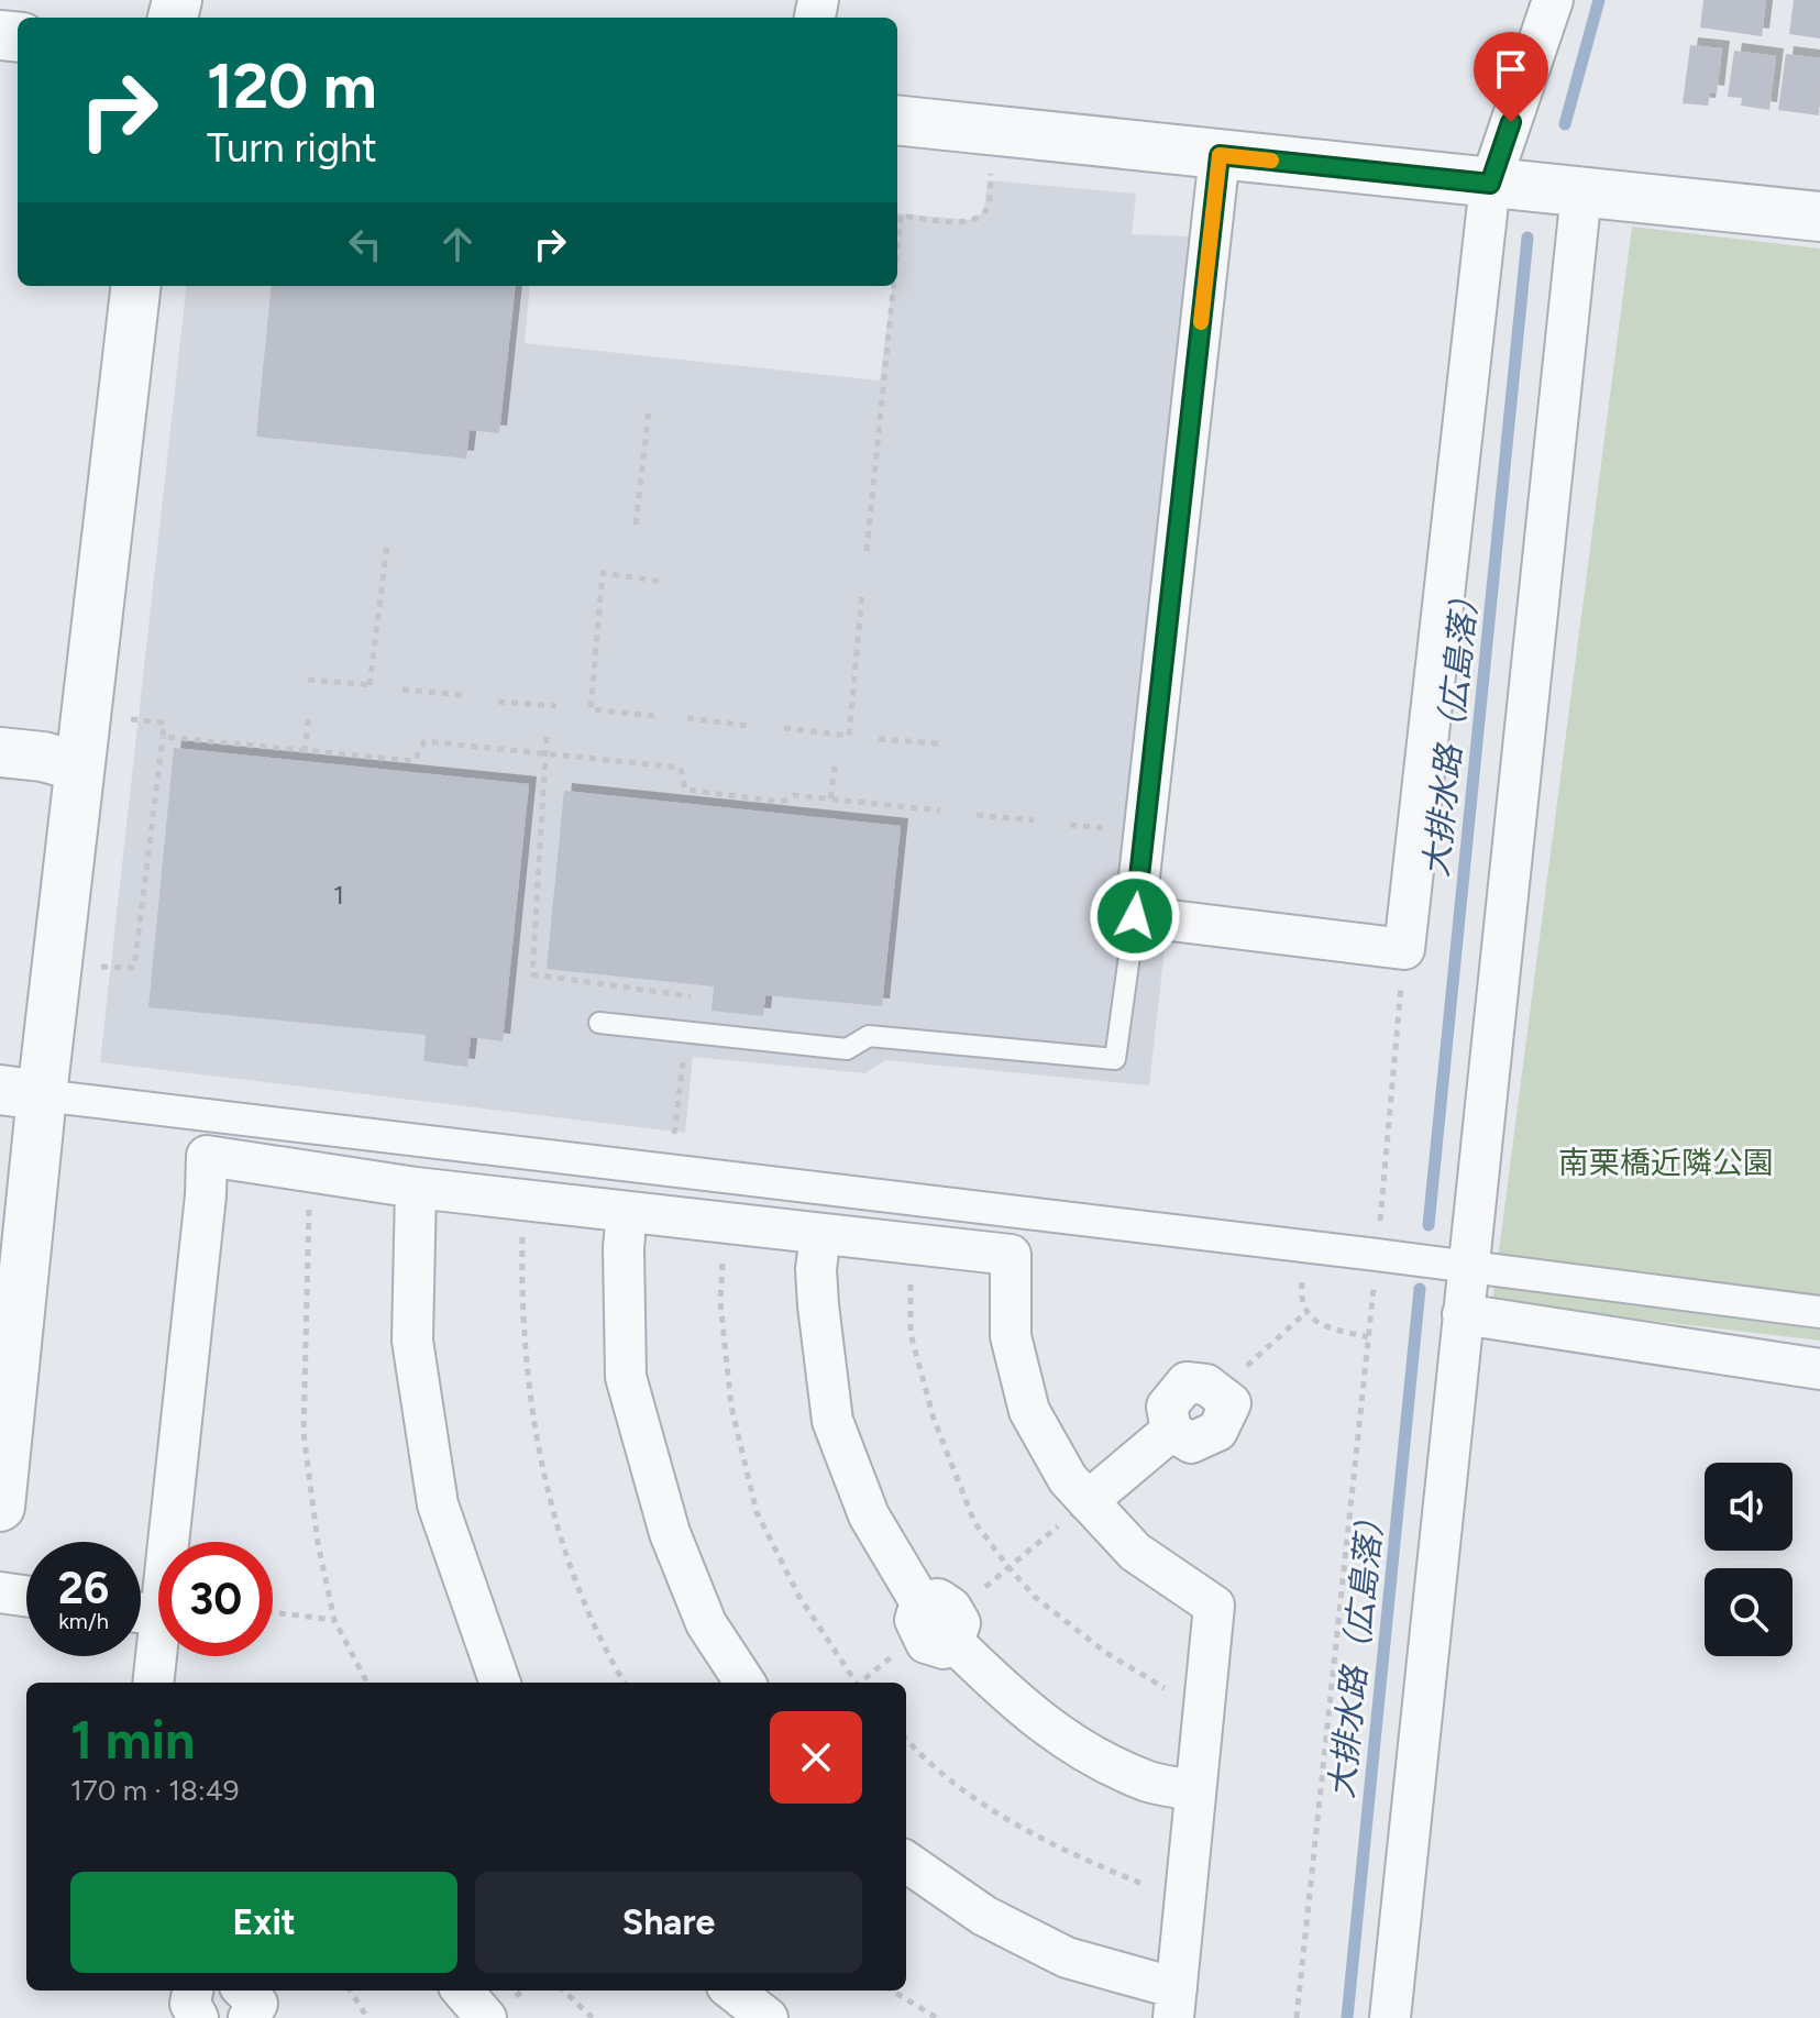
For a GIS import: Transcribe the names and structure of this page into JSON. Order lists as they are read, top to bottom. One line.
{"water":["大排水路（広島落）"],"parks":["南栗橋近隣公園"],"house_numbers":["1"],"page":{"turn":["120 m","Turn right"],"speed":"26 km/h","limit":"30","heading":["1 min","170 m · 18:49"],"buttons":["Exit","Share"]}}
